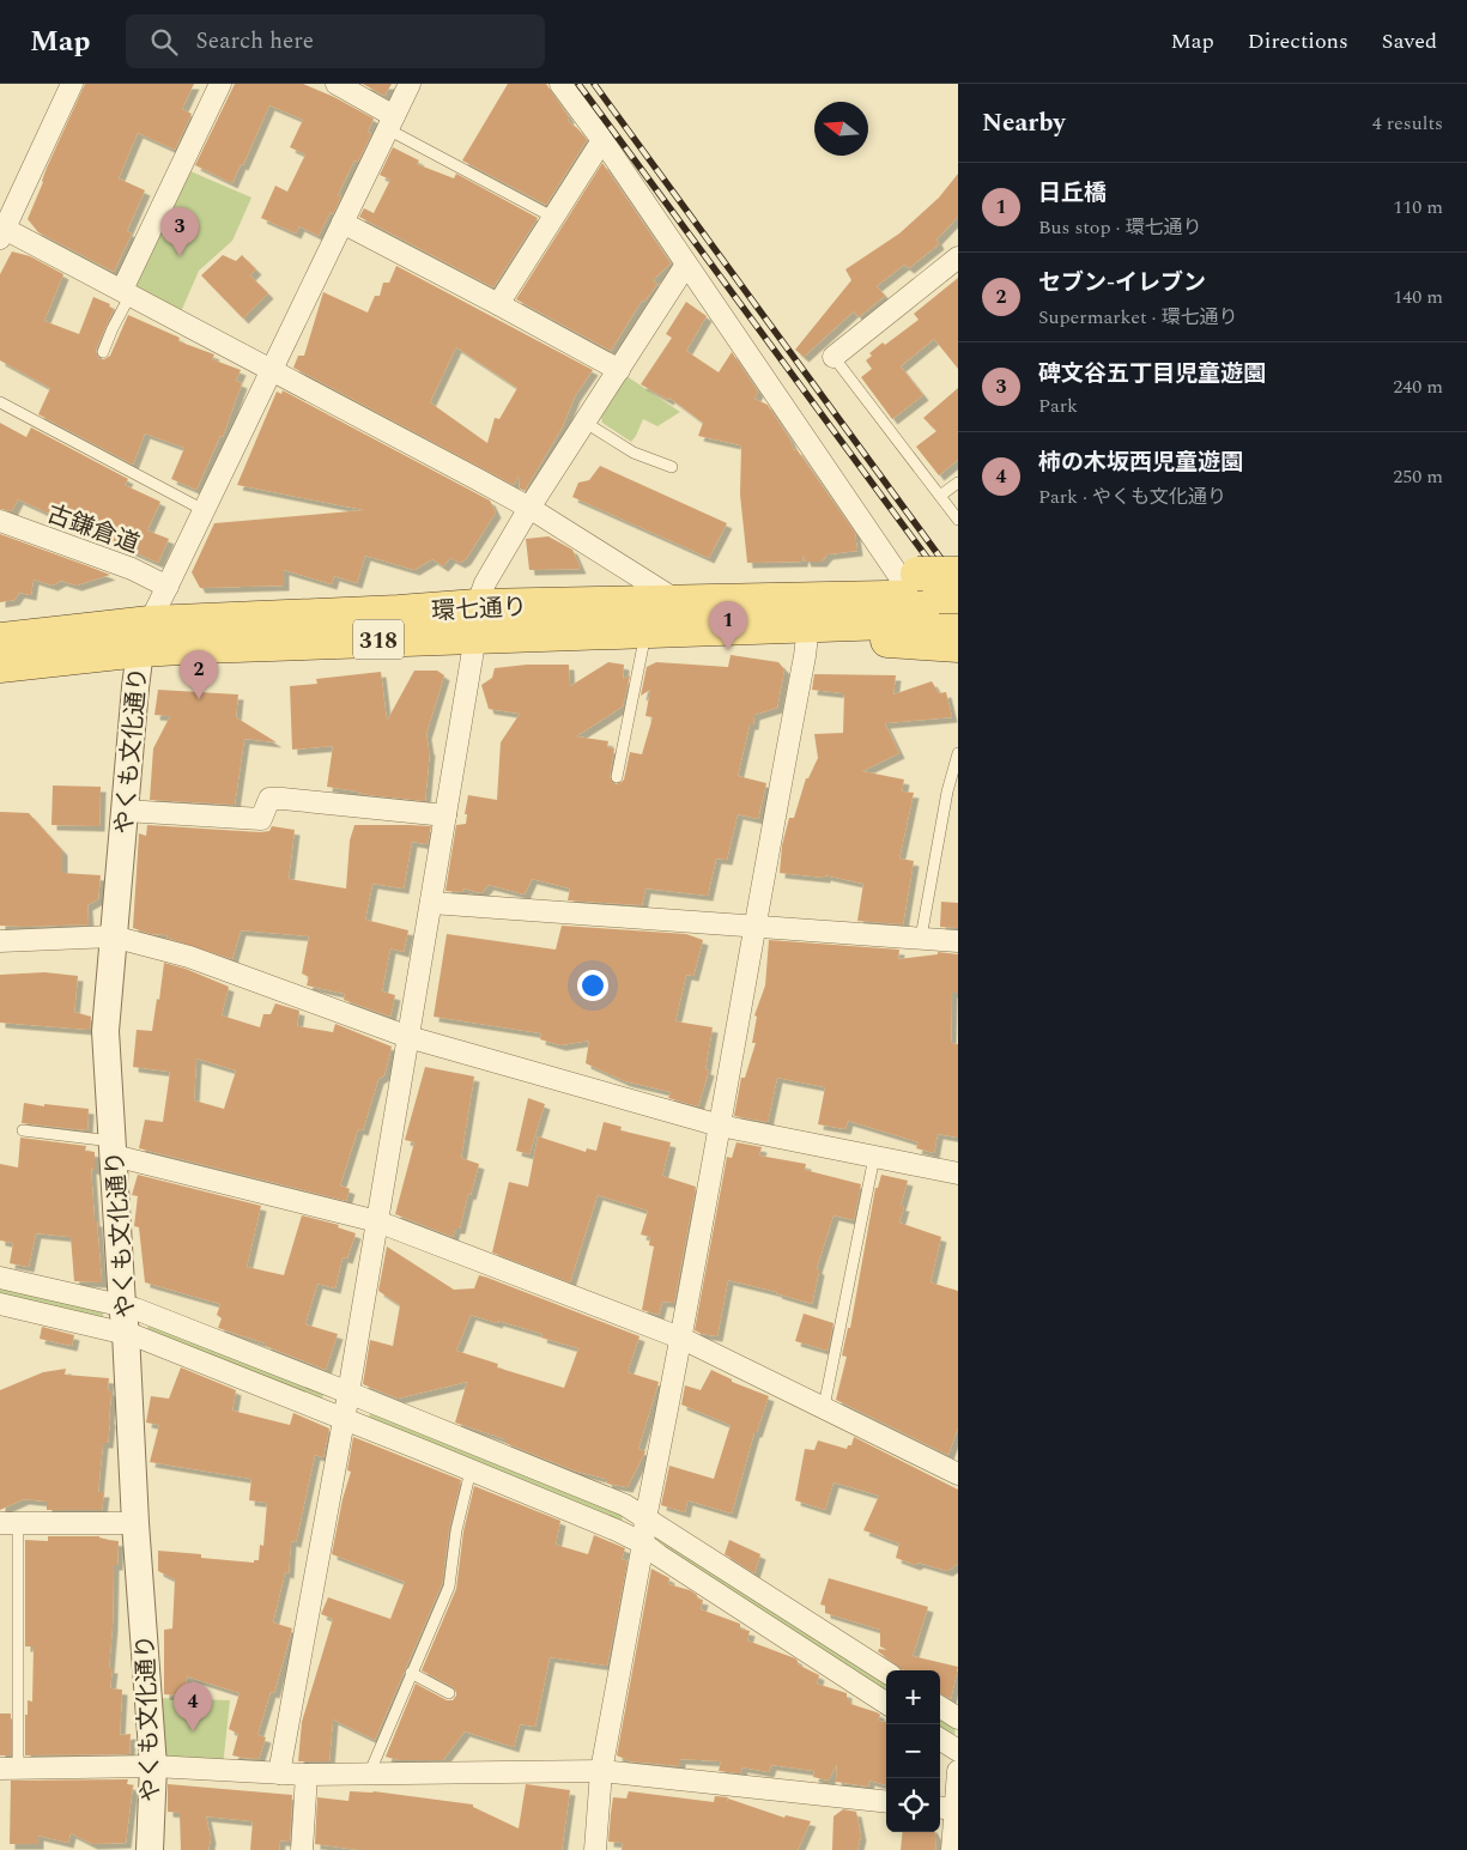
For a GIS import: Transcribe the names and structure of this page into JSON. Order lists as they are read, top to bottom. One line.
{"streets":{"main road":["環七通り","318"],"street":["古鎌倉道","やくも文化通り"]},"crossings":[["環七通り","やくも文化通り"]],"north":"left","page":{"header":"Map","search":"Search here","nav":["Map","Directions","Saved"],"heading":["Nearby","4 results"],"list":[{"mark":"1","name":"日丘橋","note":"Bus stop · 環七通り","value":"110 m"},{"mark":"2","name":"セブン-イレブン","note":"Supermarket · 環七通り","value":"140 m"},{"mark":"3","name":"碑文谷五丁目児童遊園","note":"Park","value":"240 m"},{"mark":"4","name":"柿の木坂西児童遊園","note":"Park · やくも文化通り","value":"250 m"}],"pins":["3","1","2","4"],"map_buttons":["+","−"]}}
